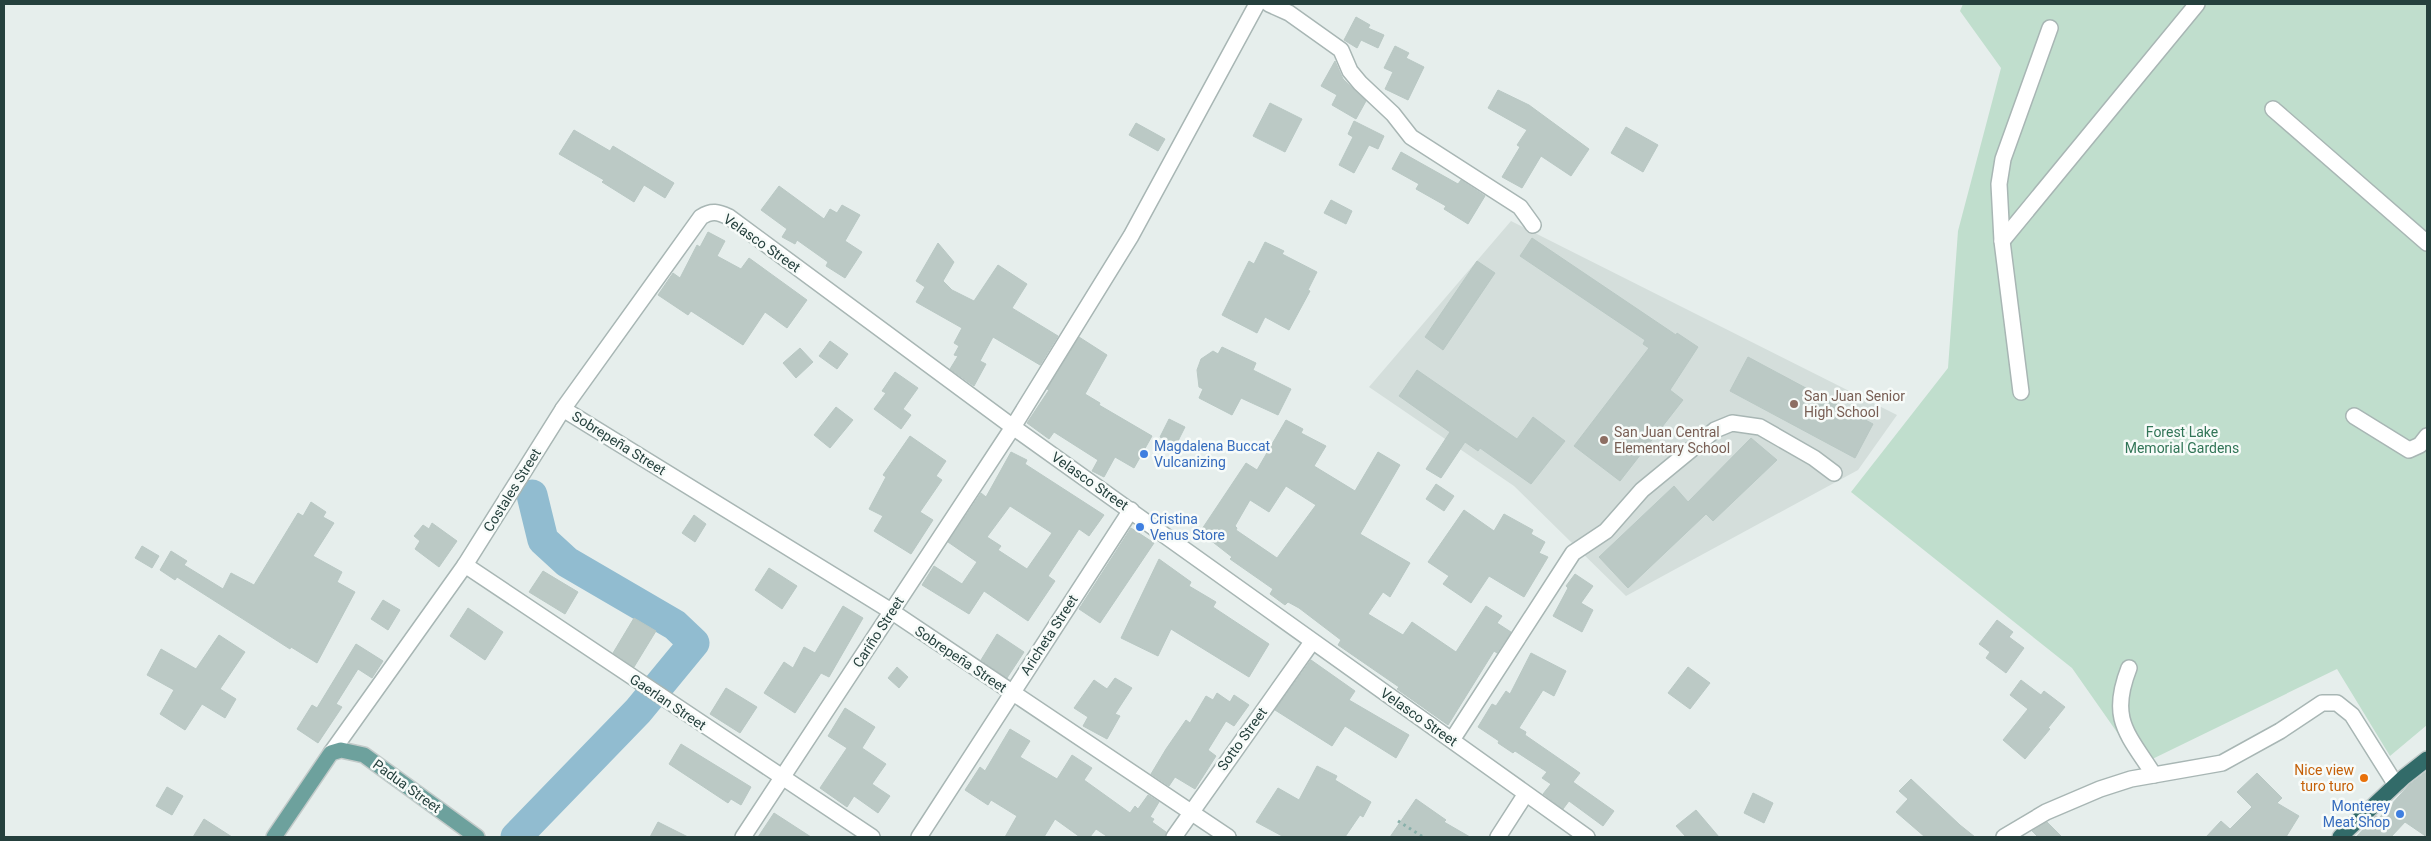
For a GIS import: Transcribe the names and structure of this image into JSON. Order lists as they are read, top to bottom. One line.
{"streets":{"main road":["Padua Street"],"street":["Velasco Street","Sobrepeña Street","Costales Street","Cariño Street","Aricheta Street","Gaerlan Street","Sotto Street"]},"crossings":[["Velasco Street","Costales Street"],["Velasco Street","Cariño Street"],["Velasco Street","Aricheta Street"],["Velasco Street","Sotto Street"],["Sobrepeña Street","Costales Street"],["Sobrepeña Street","Cariño Street"],["Sobrepeña Street","Aricheta Street"],["Sobrepeña Street","Sotto Street"],["Costales Street","Gaerlan Street"],["Costales Street","Padua Street"],["Cariño Street","Gaerlan Street"]],"parks":["Forest Lake Memorial Gardens"],"places":["San Juan Senior High School","San Juan Central Elementary School","Magdalena Buccat Vulcanizing","Cristina Venus Store","Nice view turo turo","Monterey Meat Shop"]}
